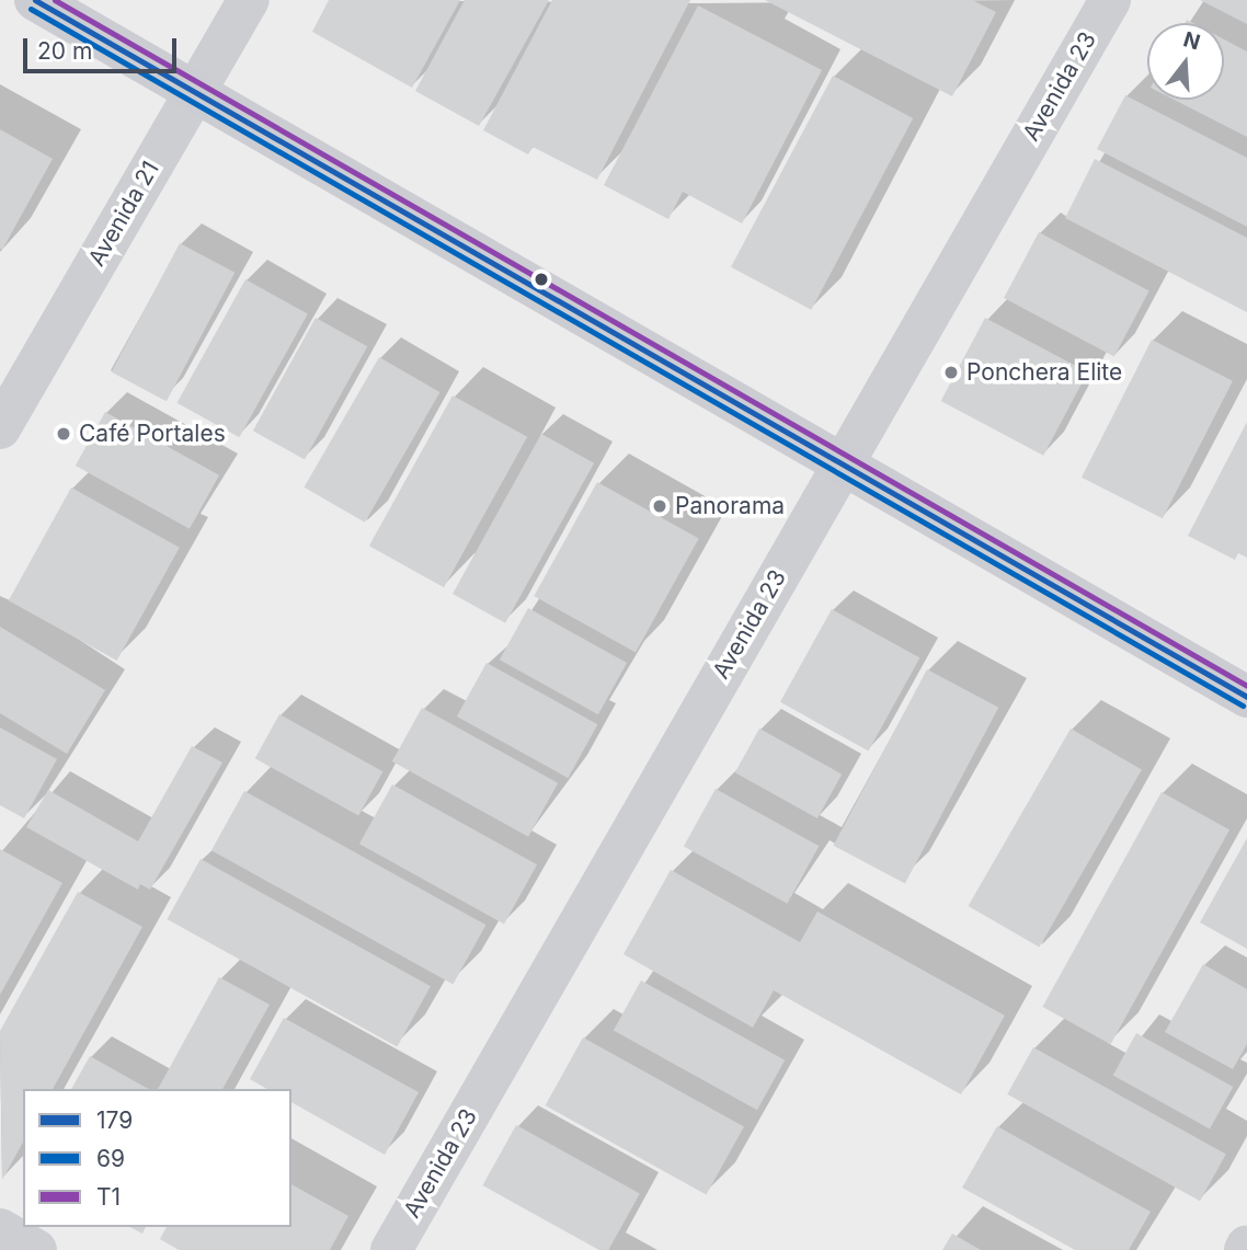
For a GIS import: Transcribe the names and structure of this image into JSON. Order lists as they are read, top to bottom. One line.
{"streets":{"street":["Avenida 23","Avenida 21"]},"places":["Ponchera Elite","Café Portales","Panorama"],"lines":["transit line 179","transit line T1","transit line 69"],"legend":["179","69","T1"],"scale_bar":"20 m","north":"top"}
